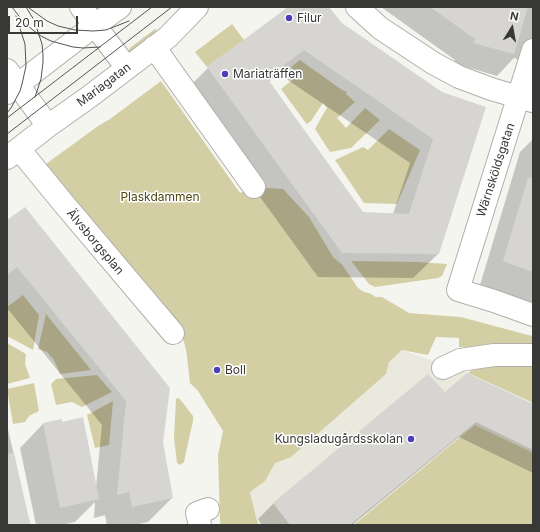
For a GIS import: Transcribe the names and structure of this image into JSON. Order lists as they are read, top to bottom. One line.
{"streets":{"street":["Mariagatan","Wärnsköldsgatan","Älvsborgsplan"]},"crossings":[["Mariagatan","Älvsborgsplan"]],"parks":["Plaskdammen"],"places":["Filur","Mariaträffen","Boll","Kungsladugårdsskolan"],"scale_bar":"20 m","north":"top"}
